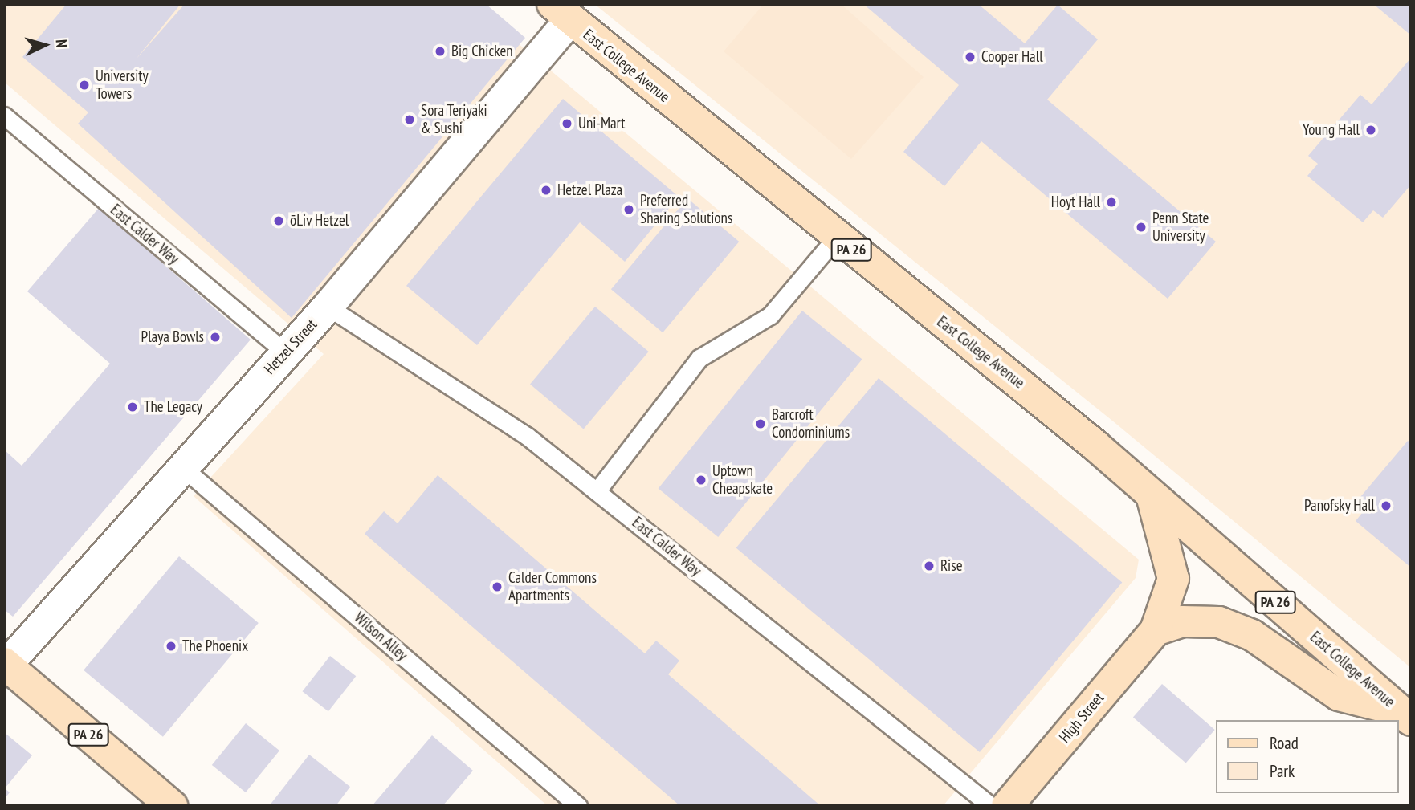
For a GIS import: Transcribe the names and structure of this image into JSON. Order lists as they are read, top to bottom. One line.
{"streets":{"main road":["East College Avenue","PA 26","High Street"],"street":["Hetzel Street"],"lane":["East Calder Way","Wilson Alley"]},"crossings":[["East College Avenue","Hetzel Street"],["East College Avenue","High Street"],["East Calder Way","Hetzel Street"],["PA 26","Hetzel Street"],["Hetzel Street","Wilson Alley"]],"places":["Big Chicken","Cooper Hall","University Towers","Sora Teriyaki & Sushi","Uni-Mart","Young Hall","Hetzel Plaza","Hoyt Hall","Preferred Sharing Solutions","ōLiv Hetzel","Penn State University","Playa Bowls","The Legacy","Barcroft Condominiums","Uptown Cheapskate","Panofsky Hall","Rise","Calder Commons Apartments","The Phoenix"],"legend":["Road","Park"],"north":"right"}
